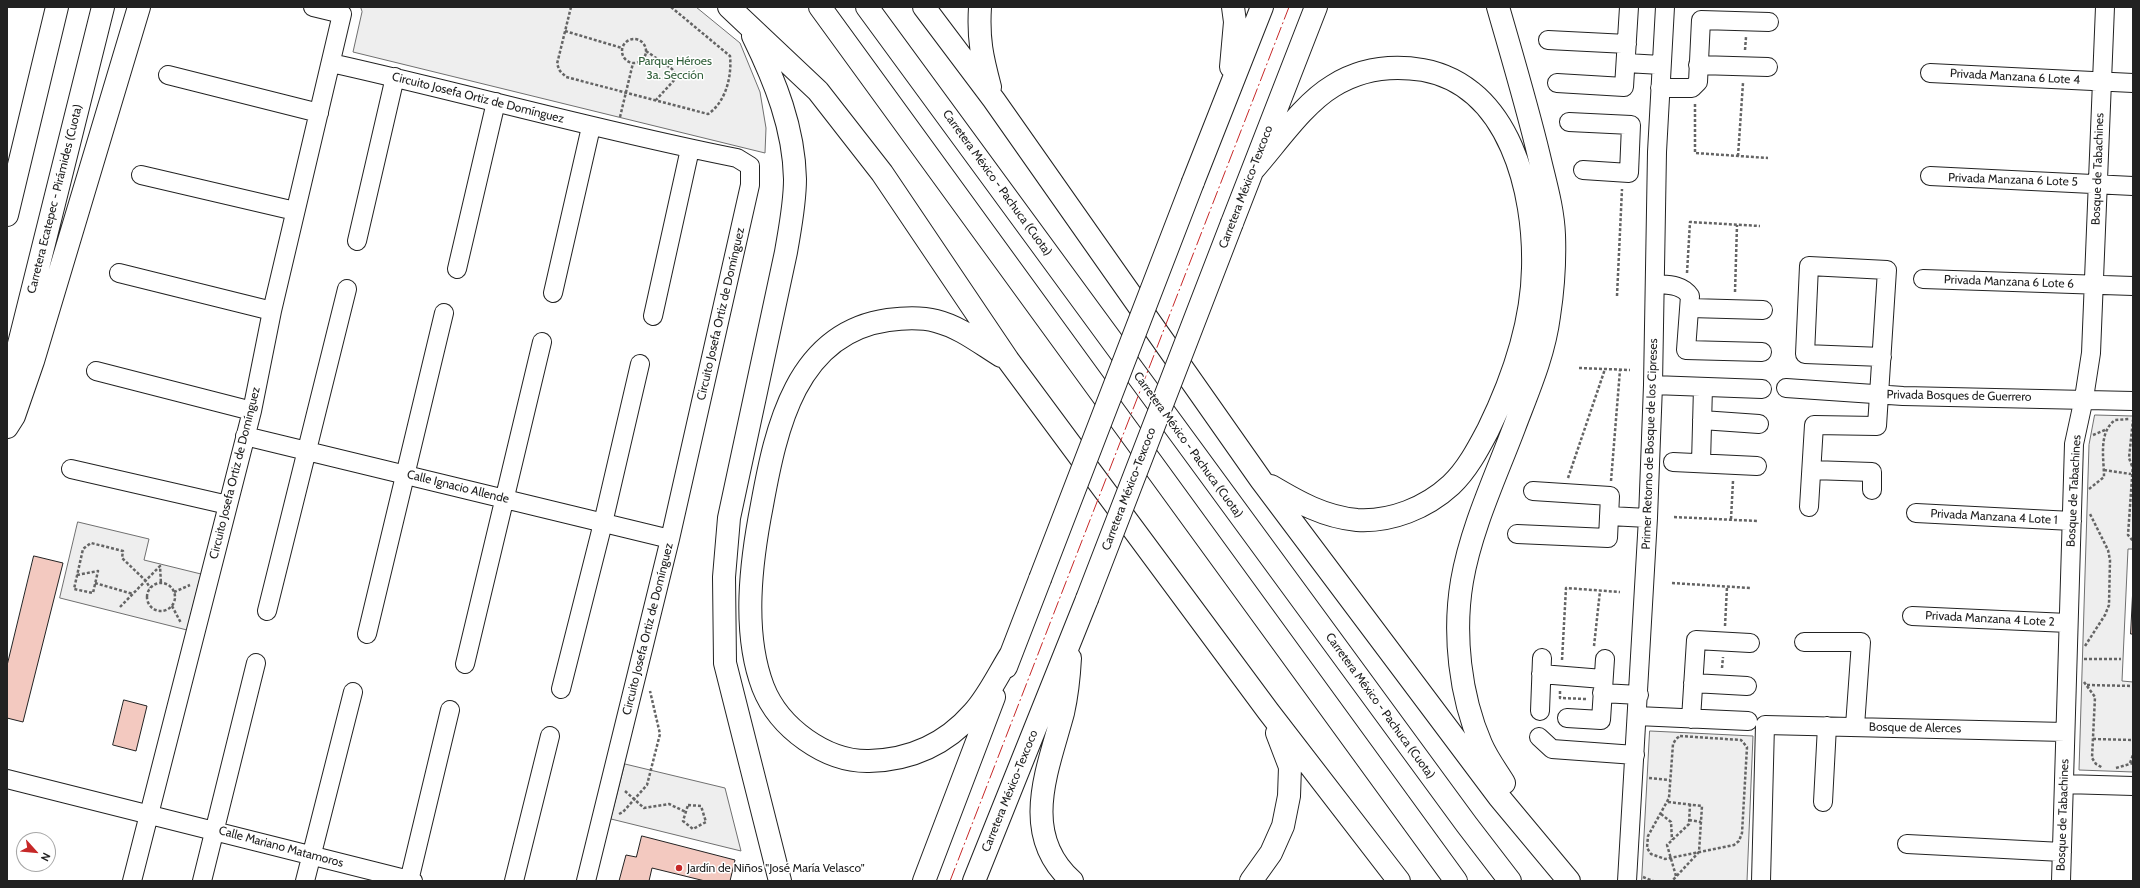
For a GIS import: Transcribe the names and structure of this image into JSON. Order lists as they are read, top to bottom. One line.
{"streets":{"highway":["Carretera México - Pachuca (Cuota)","Carretera México-Texcoco","Carretera Ecatepec - Pirámides (Cuota)"],"street":["Privada Manzana 6 Lote 4","Circuito Josefa Ortiz de Domínguez","Bosque de Tabachines","Privada Manzana 6 Lote 5","Privada Manzana 6 Lote 6","Privada Bosques de Guerrero","Primer Retorno de Bosque de los Cipreses","Calle Ignacio Allende","Privada Manzana 4 Lote 1","Privada Manzana 4 Lote 2","Bosque de Alerces","Calle Mariano Matamoros"]},"crossings":[["Privada Manzana 6 Lote 4","Bosque de Tabachines"],["Circuito Josefa Ortiz de Domínguez","Calle Ignacio Allende"],["Circuito Josefa Ortiz de Domínguez","Calle Mariano Matamoros"],["Bosque de Tabachines","Privada Manzana 6 Lote 5"],["Bosque de Tabachines","Privada Manzana 6 Lote 6"],["Bosque de Tabachines","Privada Bosques de Guerrero"],["Bosque de Tabachines","Privada Manzana 4 Lote 1"],["Bosque de Tabachines","Privada Manzana 4 Lote 2"],["Bosque de Tabachines","Bosque de Alerces"]],"parks":["Parque Héroes 3a. Sección"],"places":["Jardín de Niños \"José María Velasco\""],"north":"bottom right"}
